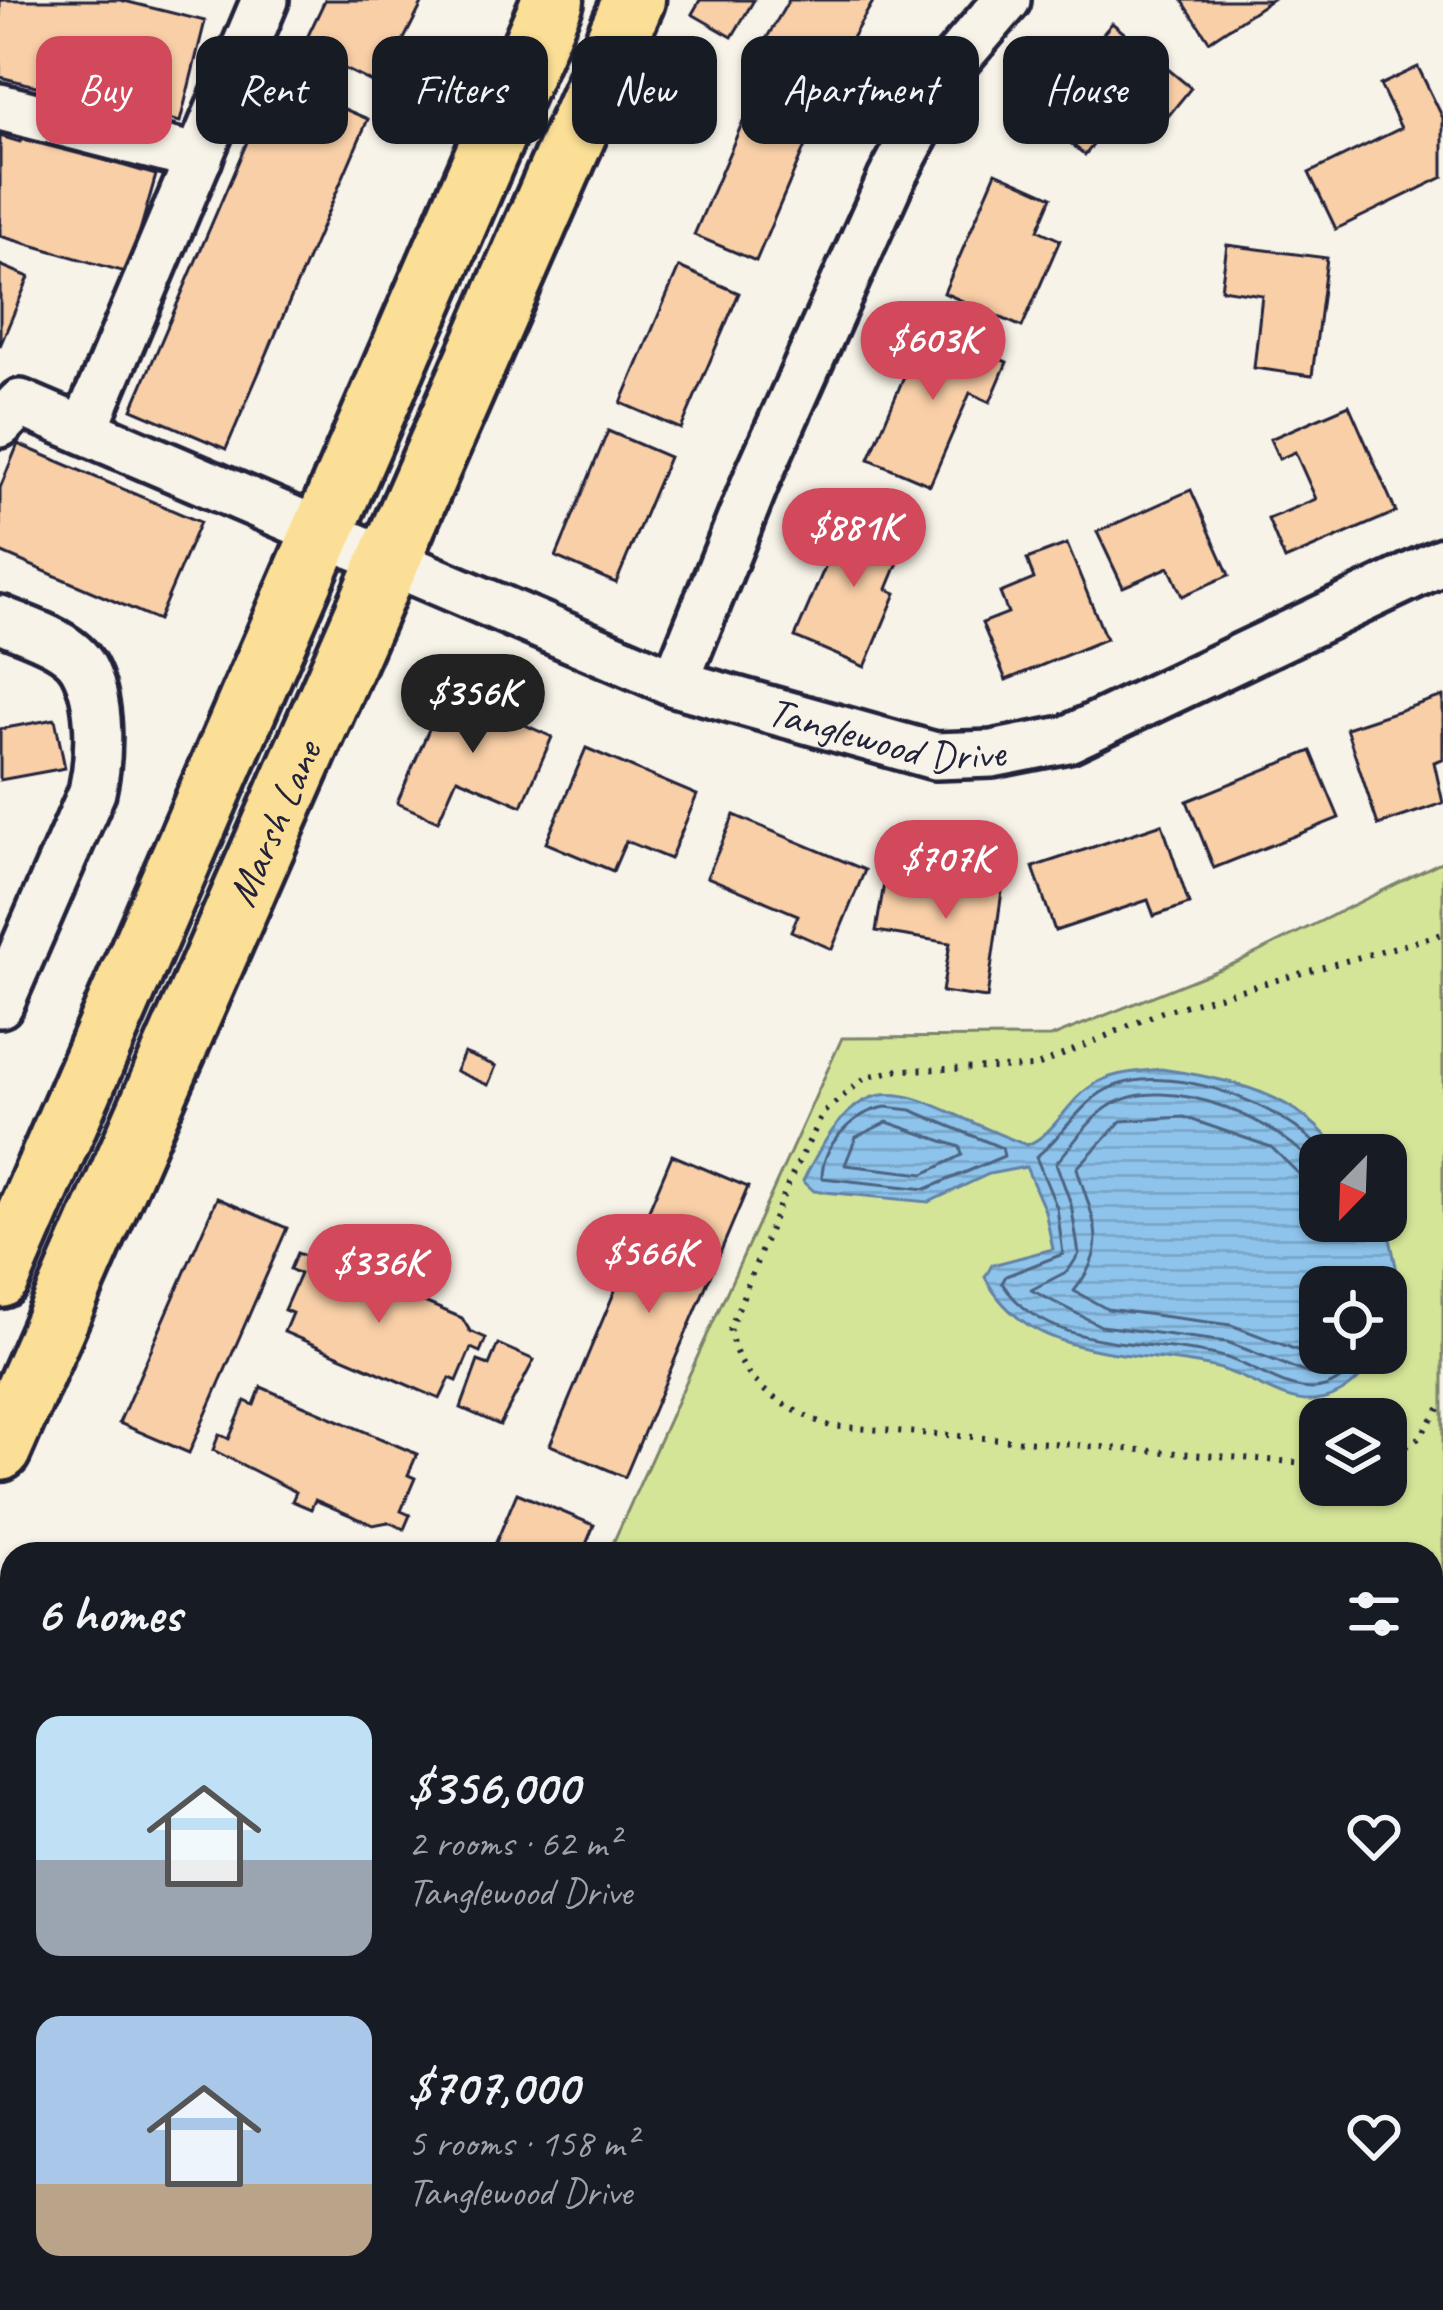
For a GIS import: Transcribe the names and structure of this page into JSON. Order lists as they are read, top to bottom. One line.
{"streets":{"main road":["Marsh Lane"],"street":["Tanglewood Drive"]},"crossings":[["Tanglewood Drive","Marsh Lane"]],"north":"bottom left","page":{"chip":["Buy","Rent","Filters","New","Apartment","House"],"price":["$603K","$881K","$356K","$707K","$566K","$336K"],"heading":"6 homes","list":[{"name":"$356,000","note":"2 rooms · 62 m² · Tanglewood Drive"},{"name":"$707,000","note":"5 rooms · 158 m² · Tanglewood Drive"}]}}
